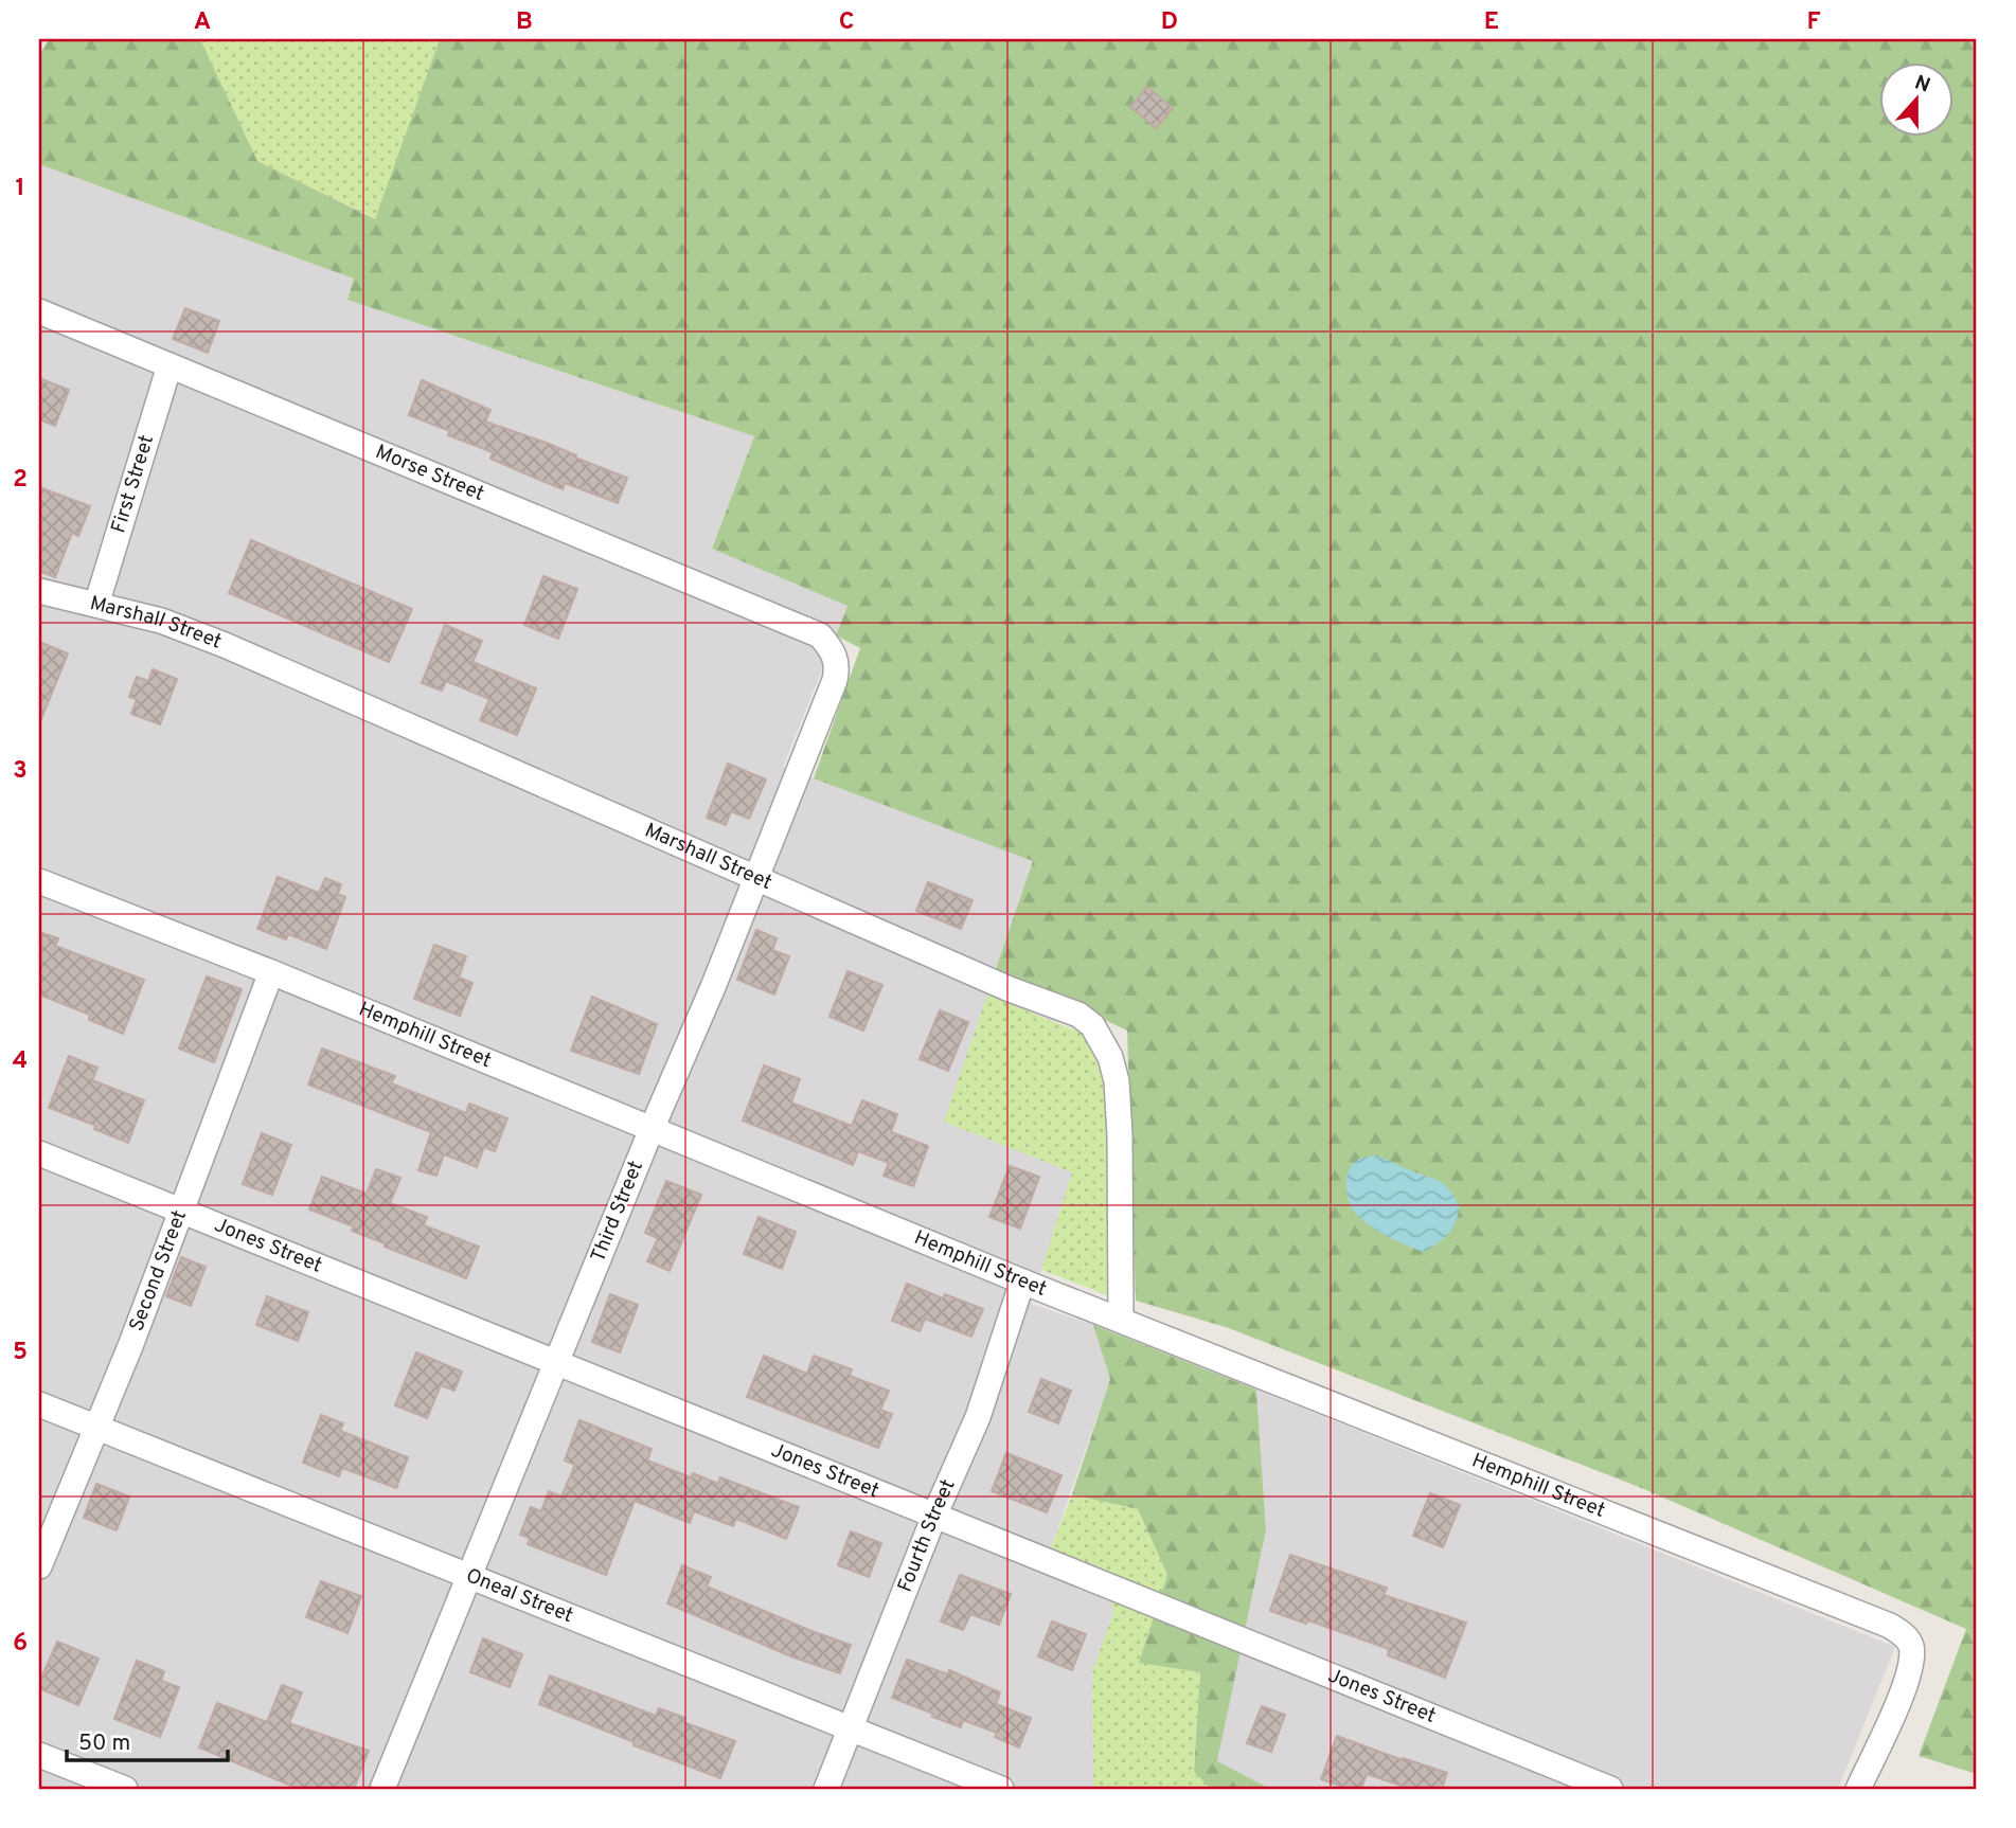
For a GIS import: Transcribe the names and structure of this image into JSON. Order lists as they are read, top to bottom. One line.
{"streets":{"street":["Morse Street","First Street","Marshall Street","Hemphill Street","Third Street","Jones Street","Second Street","Fourth Street","Oneal Street"]},"crossings":[["Morse Street","First Street"],["Morse Street","Third Street"],["First Street","Marshall Street"],["Marshall Street","Hemphill Street"],["Marshall Street","Third Street"],["Hemphill Street","Third Street"],["Hemphill Street","Second Street"],["Hemphill Street","Fourth Street"],["Third Street","Jones Street"],["Third Street","Oneal Street"],["Jones Street","Second Street"],["Jones Street","Fourth Street"],["Second Street","Oneal Street"],["Fourth Street","Oneal Street"]],"scale_bar":"50 m","north":"top","grid":{"columns":["A","B","C","D","E","F"],"rows":["1","2","3","4","5","6"]}}
